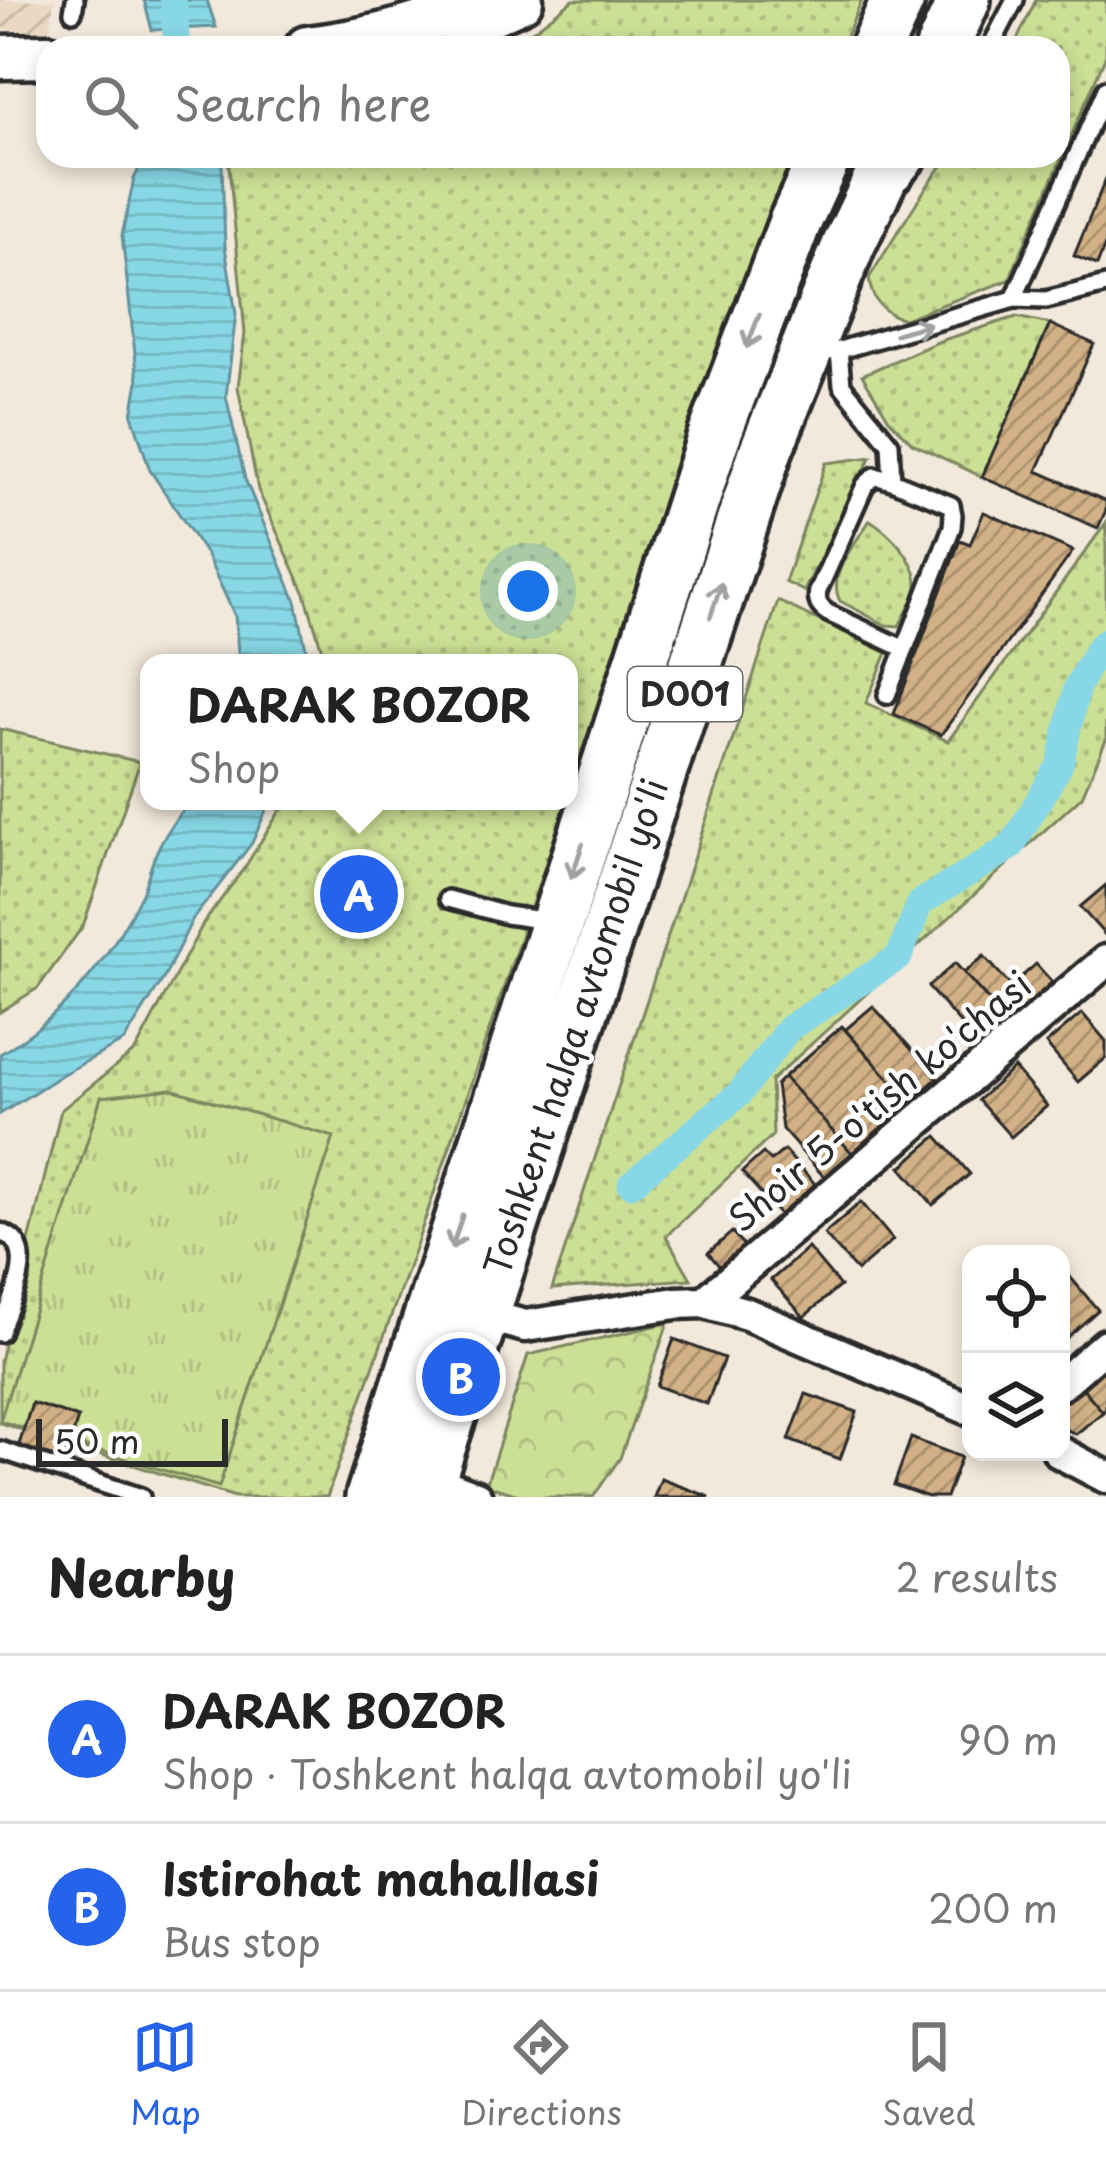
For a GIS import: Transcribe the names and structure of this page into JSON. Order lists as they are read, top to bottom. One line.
{"streets":{"highway":["D001","Toshkent halqa avtomobil yo'li"],"street":["Shoir 5-o'tish ko'chasi"]},"scale_bar":"50 m","page":{"search":"Search here","popup":["DARAK BOZOR","Shop"],"pins":["A","B"],"scale":"50 m","heading":["Nearby","2 results"],"list":[{"mark":"A","name":"DARAK BOZOR","note":"Shop · Toshkent halqa avtomobil yo'li","value":"90 m"},{"mark":"B","name":"Istirohat mahallasi","note":"Bus stop","value":"200 m"}],"nav":["Map","Directions","Saved"]}}
